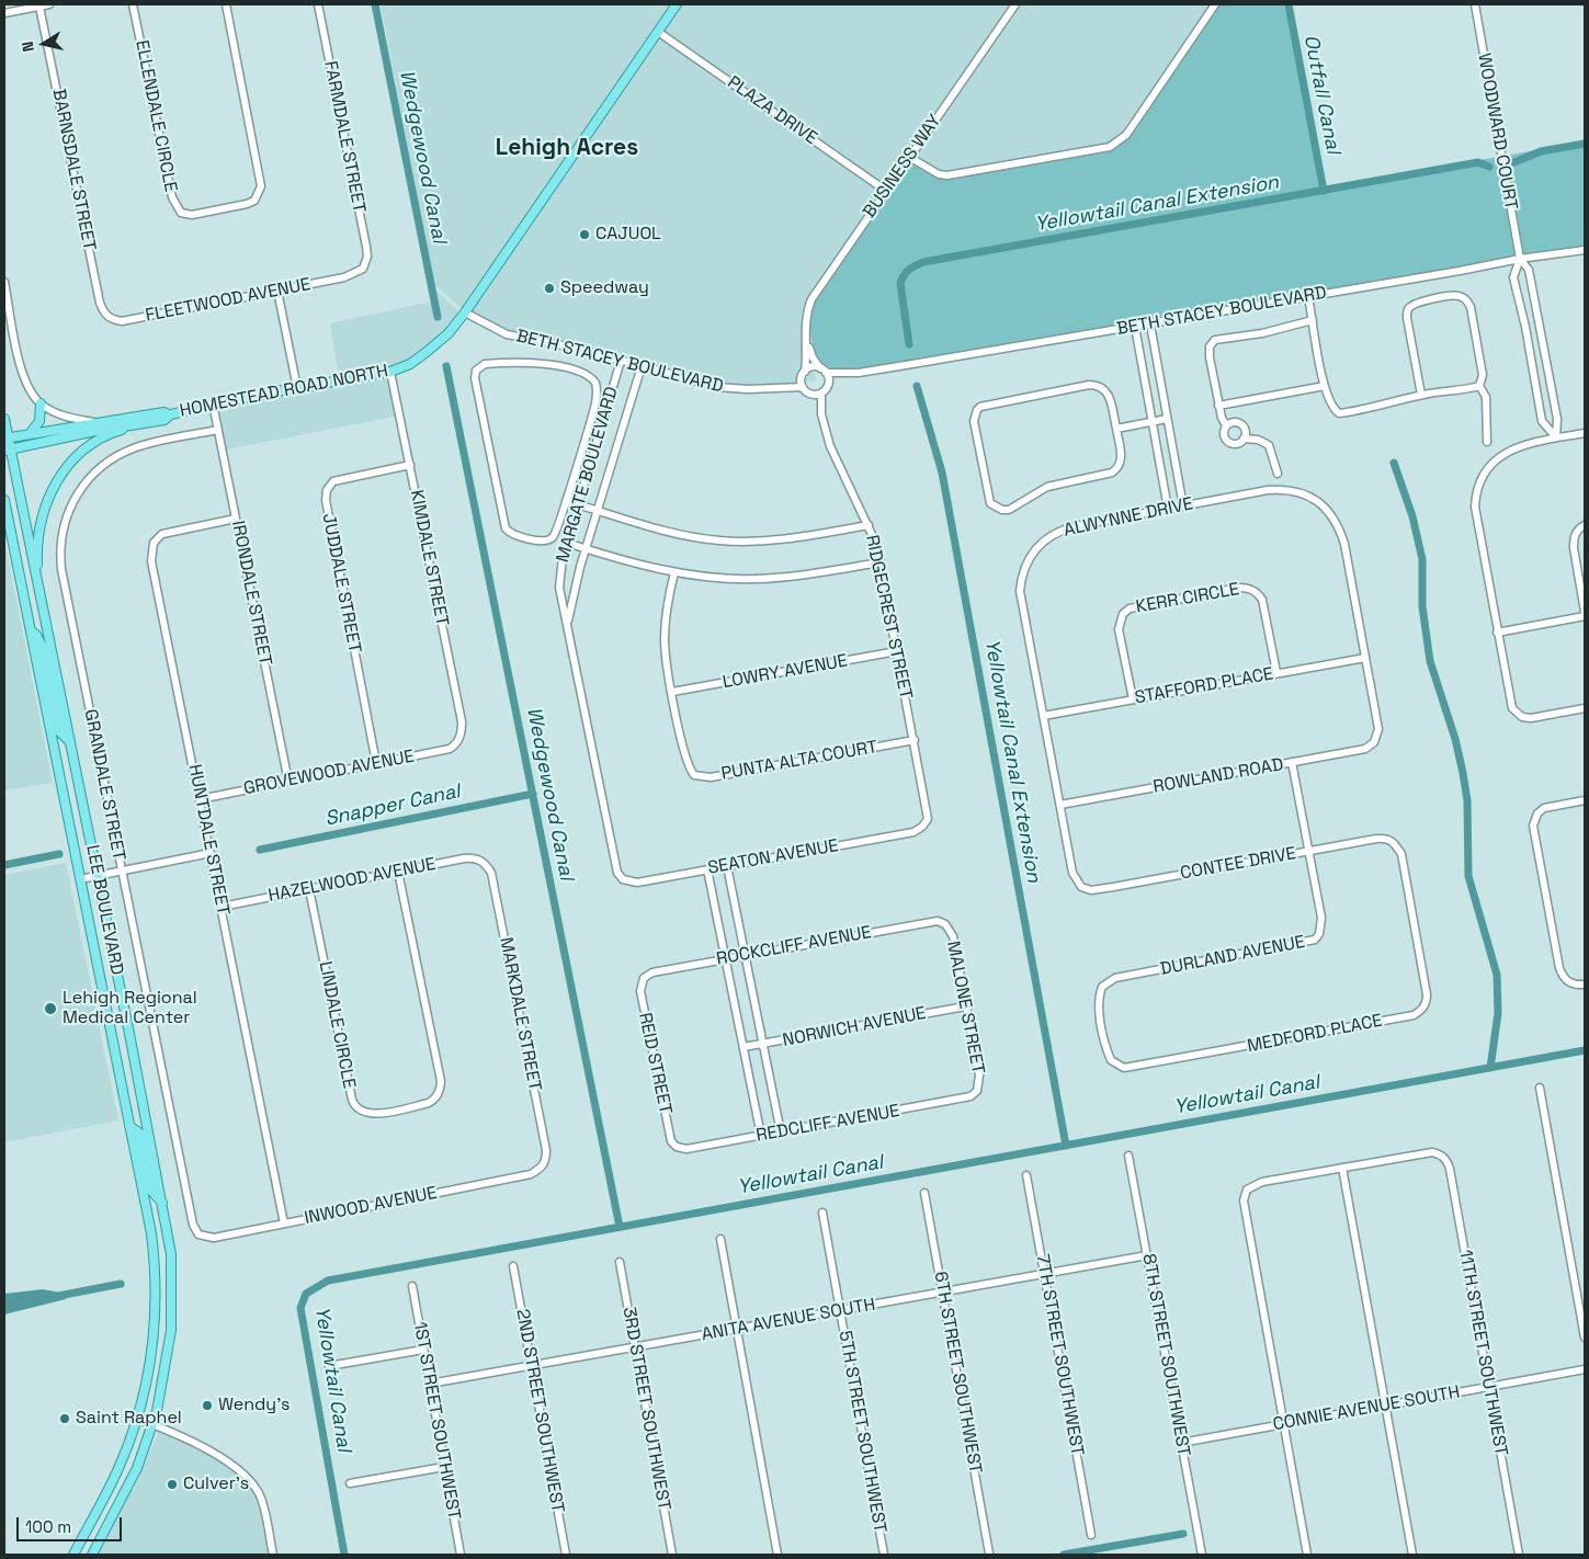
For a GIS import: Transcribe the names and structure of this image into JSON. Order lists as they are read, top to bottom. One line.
{"streets":{"main road":["HOMESTEAD ROAD NORTH","LEE BOULEVARD"],"street":["PLAZA DRIVE","ELLENDALE CIRCLE","WOODWARD COURT","FARMDALE STREET","BUSINESS WAY","BARNSDALE STREET","FLEETWOOD AVENUE","BETH STACEY BOULEVARD","MARGATE BOULEVARD","ALWYNNE DRIVE","KIMDALE STREET","JUDDALE STREET","IRONDALE STREET","KERR CIRCLE","RIDGECREST STREET","LOWRY AVENUE","STAFFORD PLACE","PUNTA ALTA COURT","GROVEWOOD AVENUE","ROWLAND ROAD","GRANDALE STREET","HUNTDALE STREET","SEATON AVENUE","CONTEE DRIVE","HAZELWOOD AVENUE","ROCKCLIFF AVENUE","DURLAND AVENUE","MALONE STREET","MARKDALE STREET","LINDALE CIRCLE","NORWICH AVENUE","MEDFORD PLACE","REID STREET","REDCLIFF AVENUE","INWOOD AVENUE","ANITA AVENUE SOUTH","11TH STREET SOUTHWEST","7TH STREET SOUTHWEST","8TH STREET SOUTHWEST","6TH STREET SOUTHWEST","3RD STREET SOUTHWEST","CONNIE AVENUE SOUTH","2ND STREET SOUTHWEST","1ST STREET SOUTHWEST","5TH STREET SOUTHWEST"]},"crossings":[["PLAZA DRIVE","BUSINESS WAY"],["PLAZA DRIVE","HOMESTEAD ROAD NORTH"],["WOODWARD COURT","BETH STACEY BOULEVARD"],["FARMDALE STREET","FLEETWOOD AVENUE"],["BUSINESS WAY","BETH STACEY BOULEVARD"],["BUSINESS WAY","RIDGECREST STREET"],["BARNSDALE STREET","FLEETWOOD AVENUE"],["BETH STACEY BOULEVARD","HOMESTEAD ROAD NORTH"],["BETH STACEY BOULEVARD","MARGATE BOULEVARD"],["BETH STACEY BOULEVARD","RIDGECREST STREET"],["HOMESTEAD ROAD NORTH","KIMDALE STREET"],["HOMESTEAD ROAD NORTH","IRONDALE STREET"],["HOMESTEAD ROAD NORTH","LEE BOULEVARD"],["MARGATE BOULEVARD","SEATON AVENUE"],["ALWYNNE DRIVE","STAFFORD PLACE"],["ALWYNNE DRIVE","ROWLAND ROAD"],["ALWYNNE DRIVE","CONTEE DRIVE"],["KIMDALE STREET","JUDDALE STREET"],["KIMDALE STREET","GROVEWOOD AVENUE"],["JUDDALE STREET","GROVEWOOD AVENUE"],["IRONDALE STREET","GROVEWOOD AVENUE"],["IRONDALE STREET","GRANDALE STREET"],["IRONDALE STREET","HUNTDALE STREET"],["KERR CIRCLE","STAFFORD PLACE"],["RIDGECREST STREET","LOWRY AVENUE"],["RIDGECREST STREET","PUNTA ALTA COURT"],["RIDGECREST STREET","SEATON AVENUE"],["LOWRY AVENUE","PUNTA ALTA COURT"],["GROVEWOOD AVENUE","HUNTDALE STREET"],["ROWLAND ROAD","DURLAND AVENUE"],["GRANDALE STREET","INWOOD AVENUE"],["HUNTDALE STREET","HAZELWOOD AVENUE"],["HUNTDALE STREET","INWOOD AVENUE"],["CONTEE DRIVE","DURLAND AVENUE"],["CONTEE DRIVE","MEDFORD PLACE"],["HAZELWOOD AVENUE","MARKDALE STREET"],["HAZELWOOD AVENUE","LINDALE CIRCLE"],["ROCKCLIFF AVENUE","MALONE STREET"],["ROCKCLIFF AVENUE","REID STREET"],["DURLAND AVENUE","MEDFORD PLACE"],["MALONE STREET","NORWICH AVENUE"],["MALONE STREET","REDCLIFF AVENUE"],["MARKDALE STREET","INWOOD AVENUE"],["REID STREET","REDCLIFF AVENUE"],["ANITA AVENUE SOUTH","7TH STREET SOUTHWEST"],["ANITA AVENUE SOUTH","8TH STREET SOUTHWEST"],["ANITA AVENUE SOUTH","6TH STREET SOUTHWEST"],["ANITA AVENUE SOUTH","3RD STREET SOUTHWEST"],["ANITA AVENUE SOUTH","2ND STREET SOUTHWEST"],["ANITA AVENUE SOUTH","1ST STREET SOUTHWEST"],["ANITA AVENUE SOUTH","5TH STREET SOUTHWEST"],["11TH STREET SOUTHWEST","CONNIE AVENUE SOUTH"],["8TH STREET SOUTHWEST","CONNIE AVENUE SOUTH"]],"districts":["Lehigh Acres"],"water":["Outfall Canal","Wedgewood Canal","Yellowtail Canal Extension","Snapper Canal","Yellowtail Canal"],"places":["CAJUOL","Speedway","Lehigh Regional Medical Center","Wendy's","Saint Raphel","Culver's"],"scale_bar":"100 m","north":"left"}
